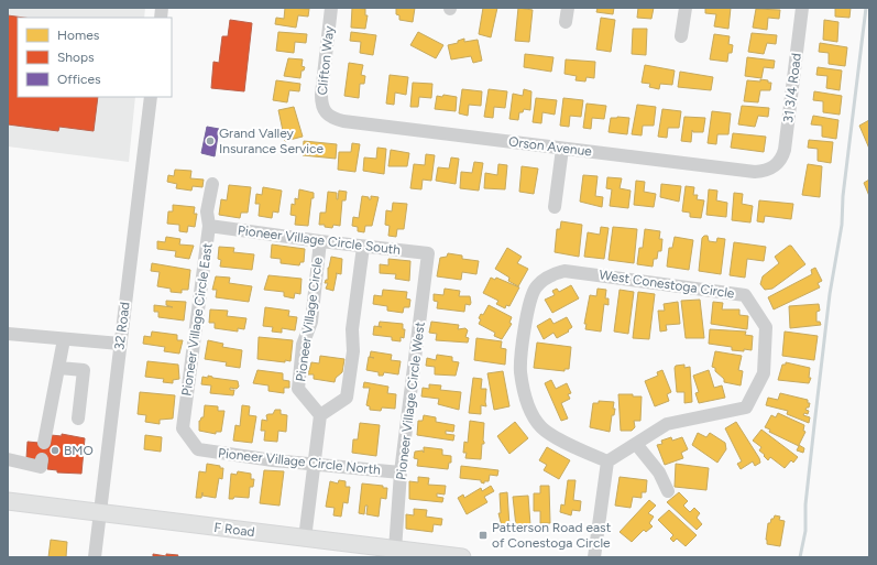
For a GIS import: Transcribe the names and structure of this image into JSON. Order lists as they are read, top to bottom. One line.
{"streets":{"main road":["F Road"],"street":["Clifton Way","31 3/4 Road","Orson Avenue","Pioneer Village Circle South","West Conestoga Circle","Pioneer Village Circle East","Pioneer Village Circle","32 Road","Pioneer Village Circle West","Pioneer Village Circle North"]},"crossings":[["Clifton Way","Orson Avenue"],["31 3/4 Road","Orson Avenue"],["Pioneer Village Circle South","Pioneer Village Circle East"],["Pioneer Village Circle South","Pioneer Village Circle"],["Pioneer Village Circle South","Pioneer Village Circle West"],["Pioneer Village Circle East","Pioneer Village Circle North"],["32 Road","F Road"],["Pioneer Village Circle West","Pioneer Village Circle North"],["Pioneer Village Circle West","F Road"]],"places":{"other":["Grand Valley Insurance Service","BMO"],"transit":["Patterson Road east of Conestoga Circle"]},"legend":["Homes","Shops","Offices"]}
